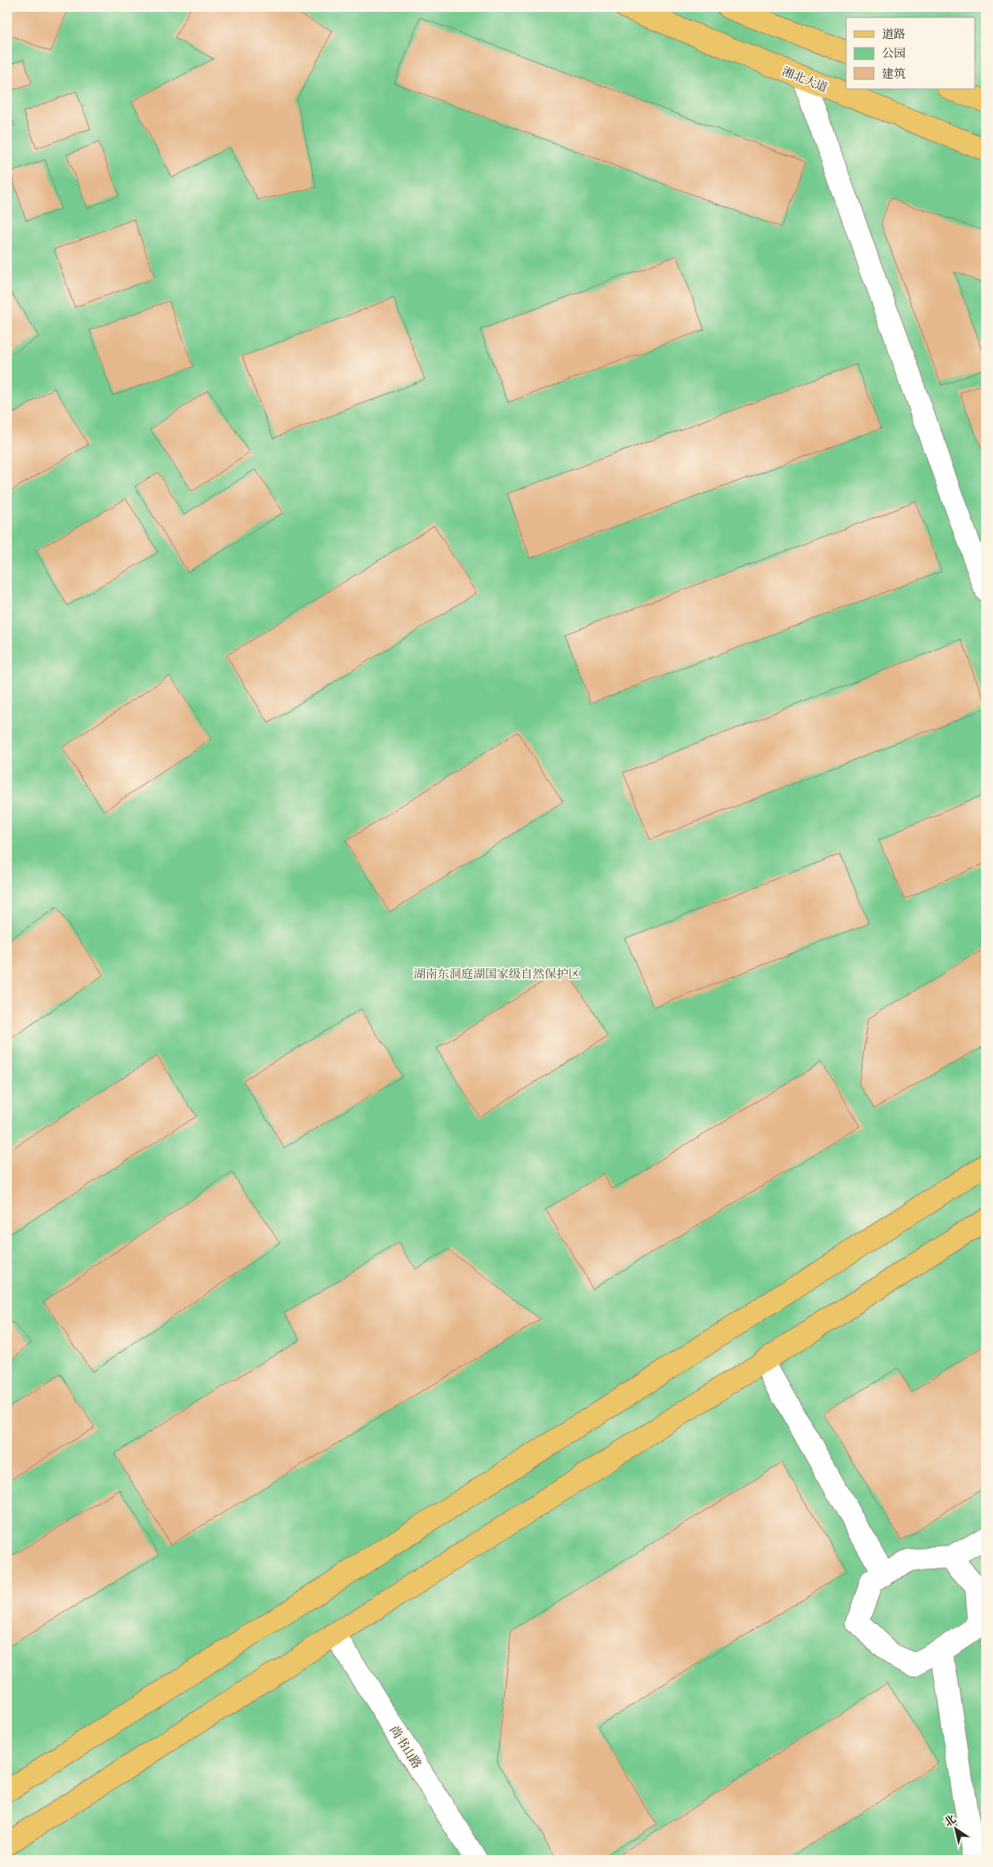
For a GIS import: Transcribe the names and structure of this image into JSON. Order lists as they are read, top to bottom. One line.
{"streets":{"main road":["湘北大道"],"street":["尚书山路"]},"parks":["湖南东洞庭湖国家级自然保护区"],"legend":["道路","公园","建筑"],"north":"top left"}
